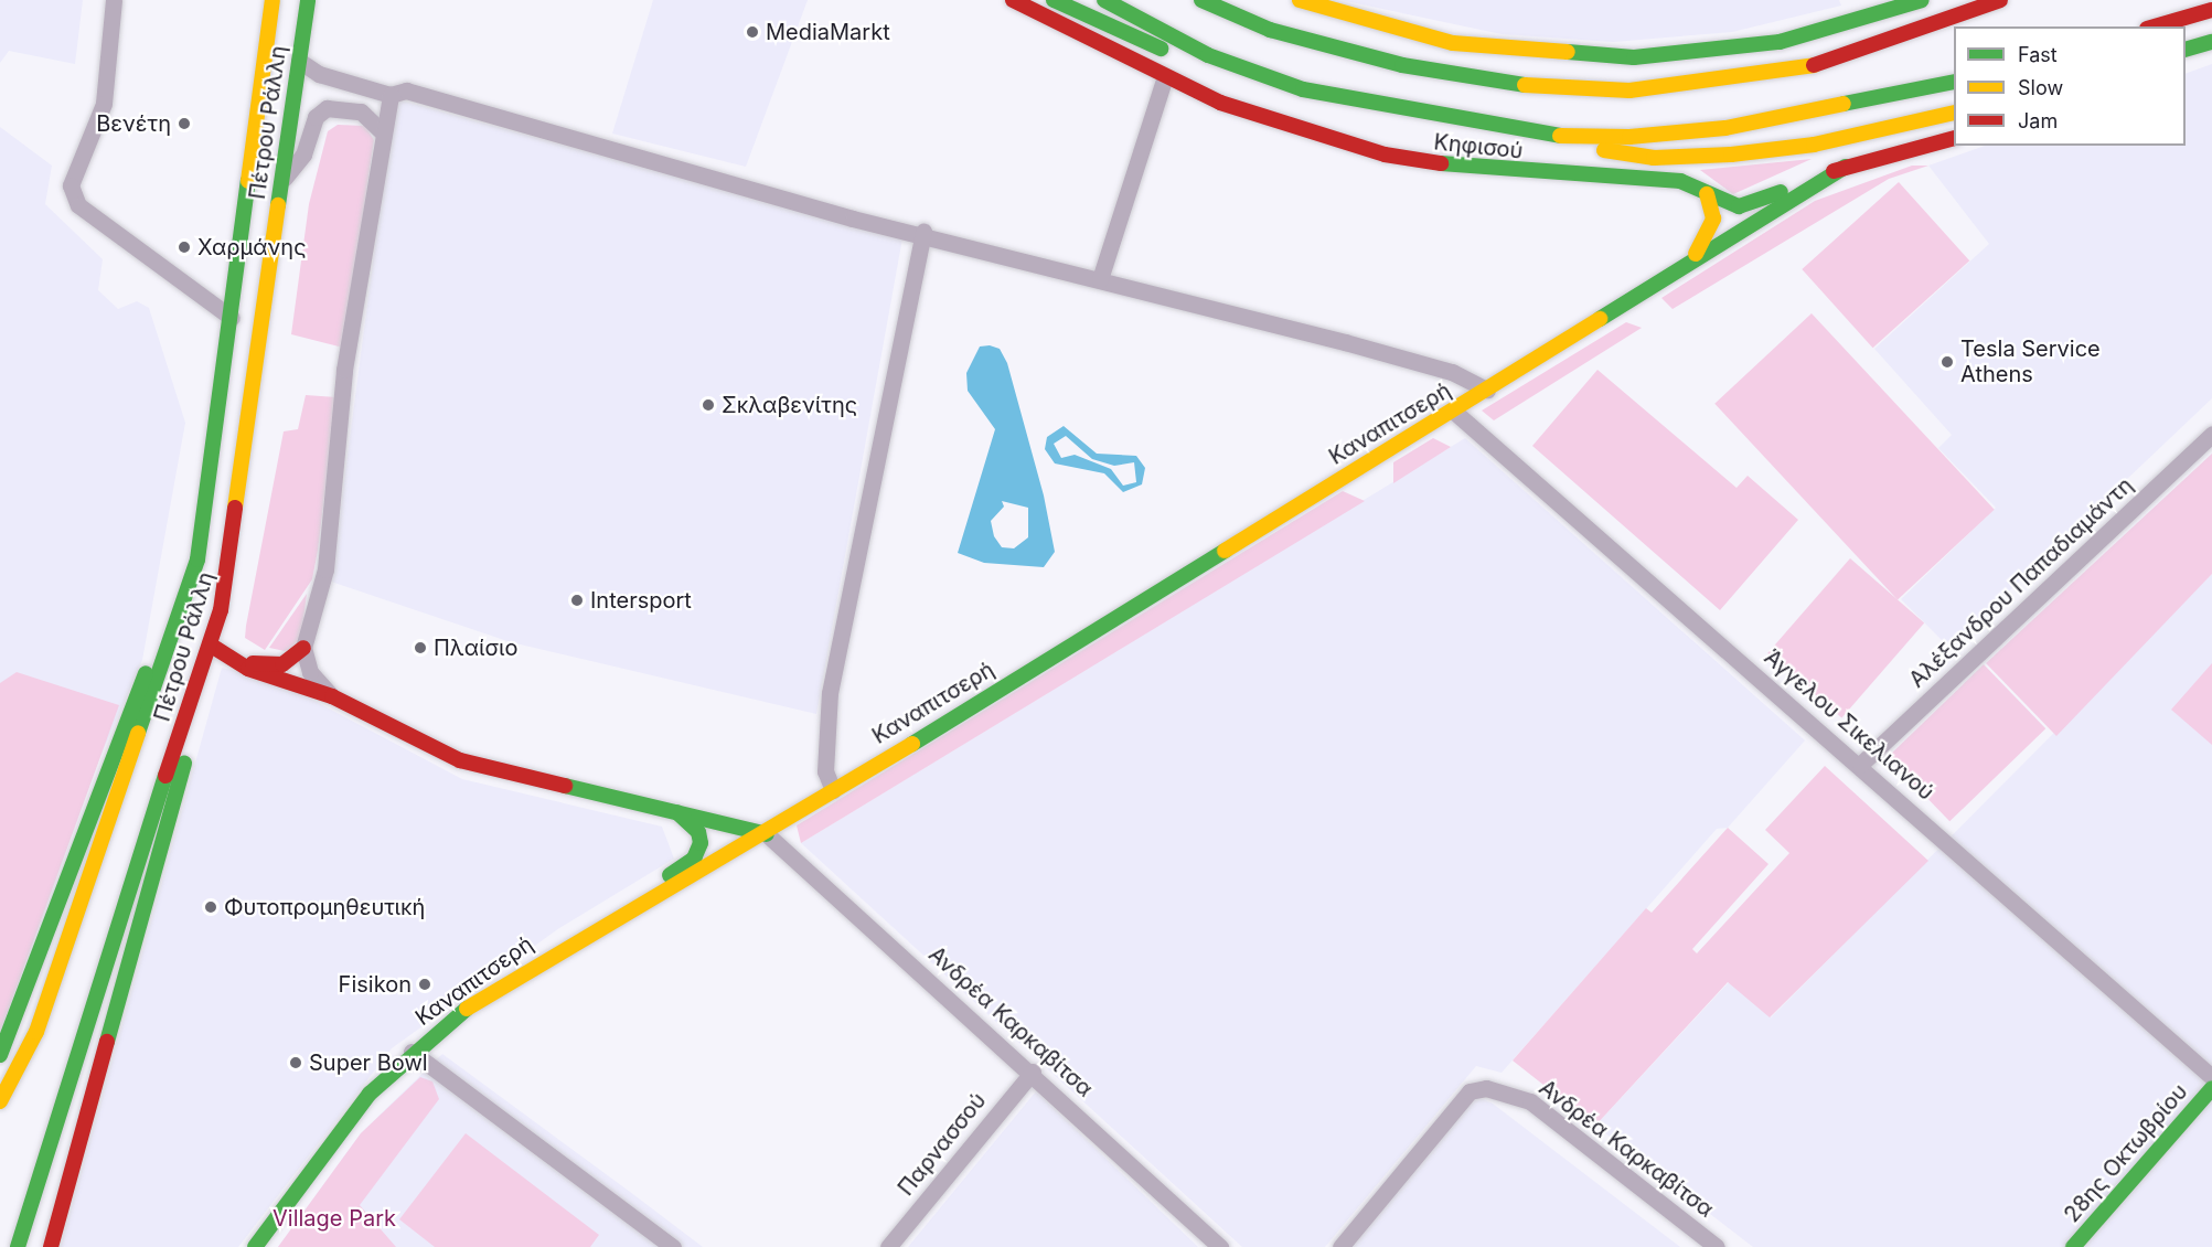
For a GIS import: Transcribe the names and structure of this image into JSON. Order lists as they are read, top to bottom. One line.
{"streets":{"main road":["Πέτρου Ράλλη","Κηφισού","Καναπιτσερή","28ης Οκτωβρίου"],"street":["Αλέξανδρου Παπαδιαμάντη","Άγγελου Σικελιανού","Ανδρέα Καρκαβίτσα","Παρνασσού"]},"crossings":[["Κηφισού","Καναπιτσερή"],["Καναπιτσερή","Άγγελου Σικελιανού"],["Καναπιτσερή","Ανδρέα Καρκαβίτσα"],["Αλέξανδρου Παπαδιαμάντη","Άγγελου Σικελιανού"],["Ανδρέα Καρκαβίτσα","Παρνασσού"]],"parks":["Village Park"],"places":["MediaMarkt","Βενέτη","Χαρμάνης","Tesla Service Athens","Σκλαβενίτης","Intersport","Πλαίσιο","Φυτοπρομηθευτική","Fisikon","Super Bowl"],"legend":["Fast","Slow","Jam"]}
